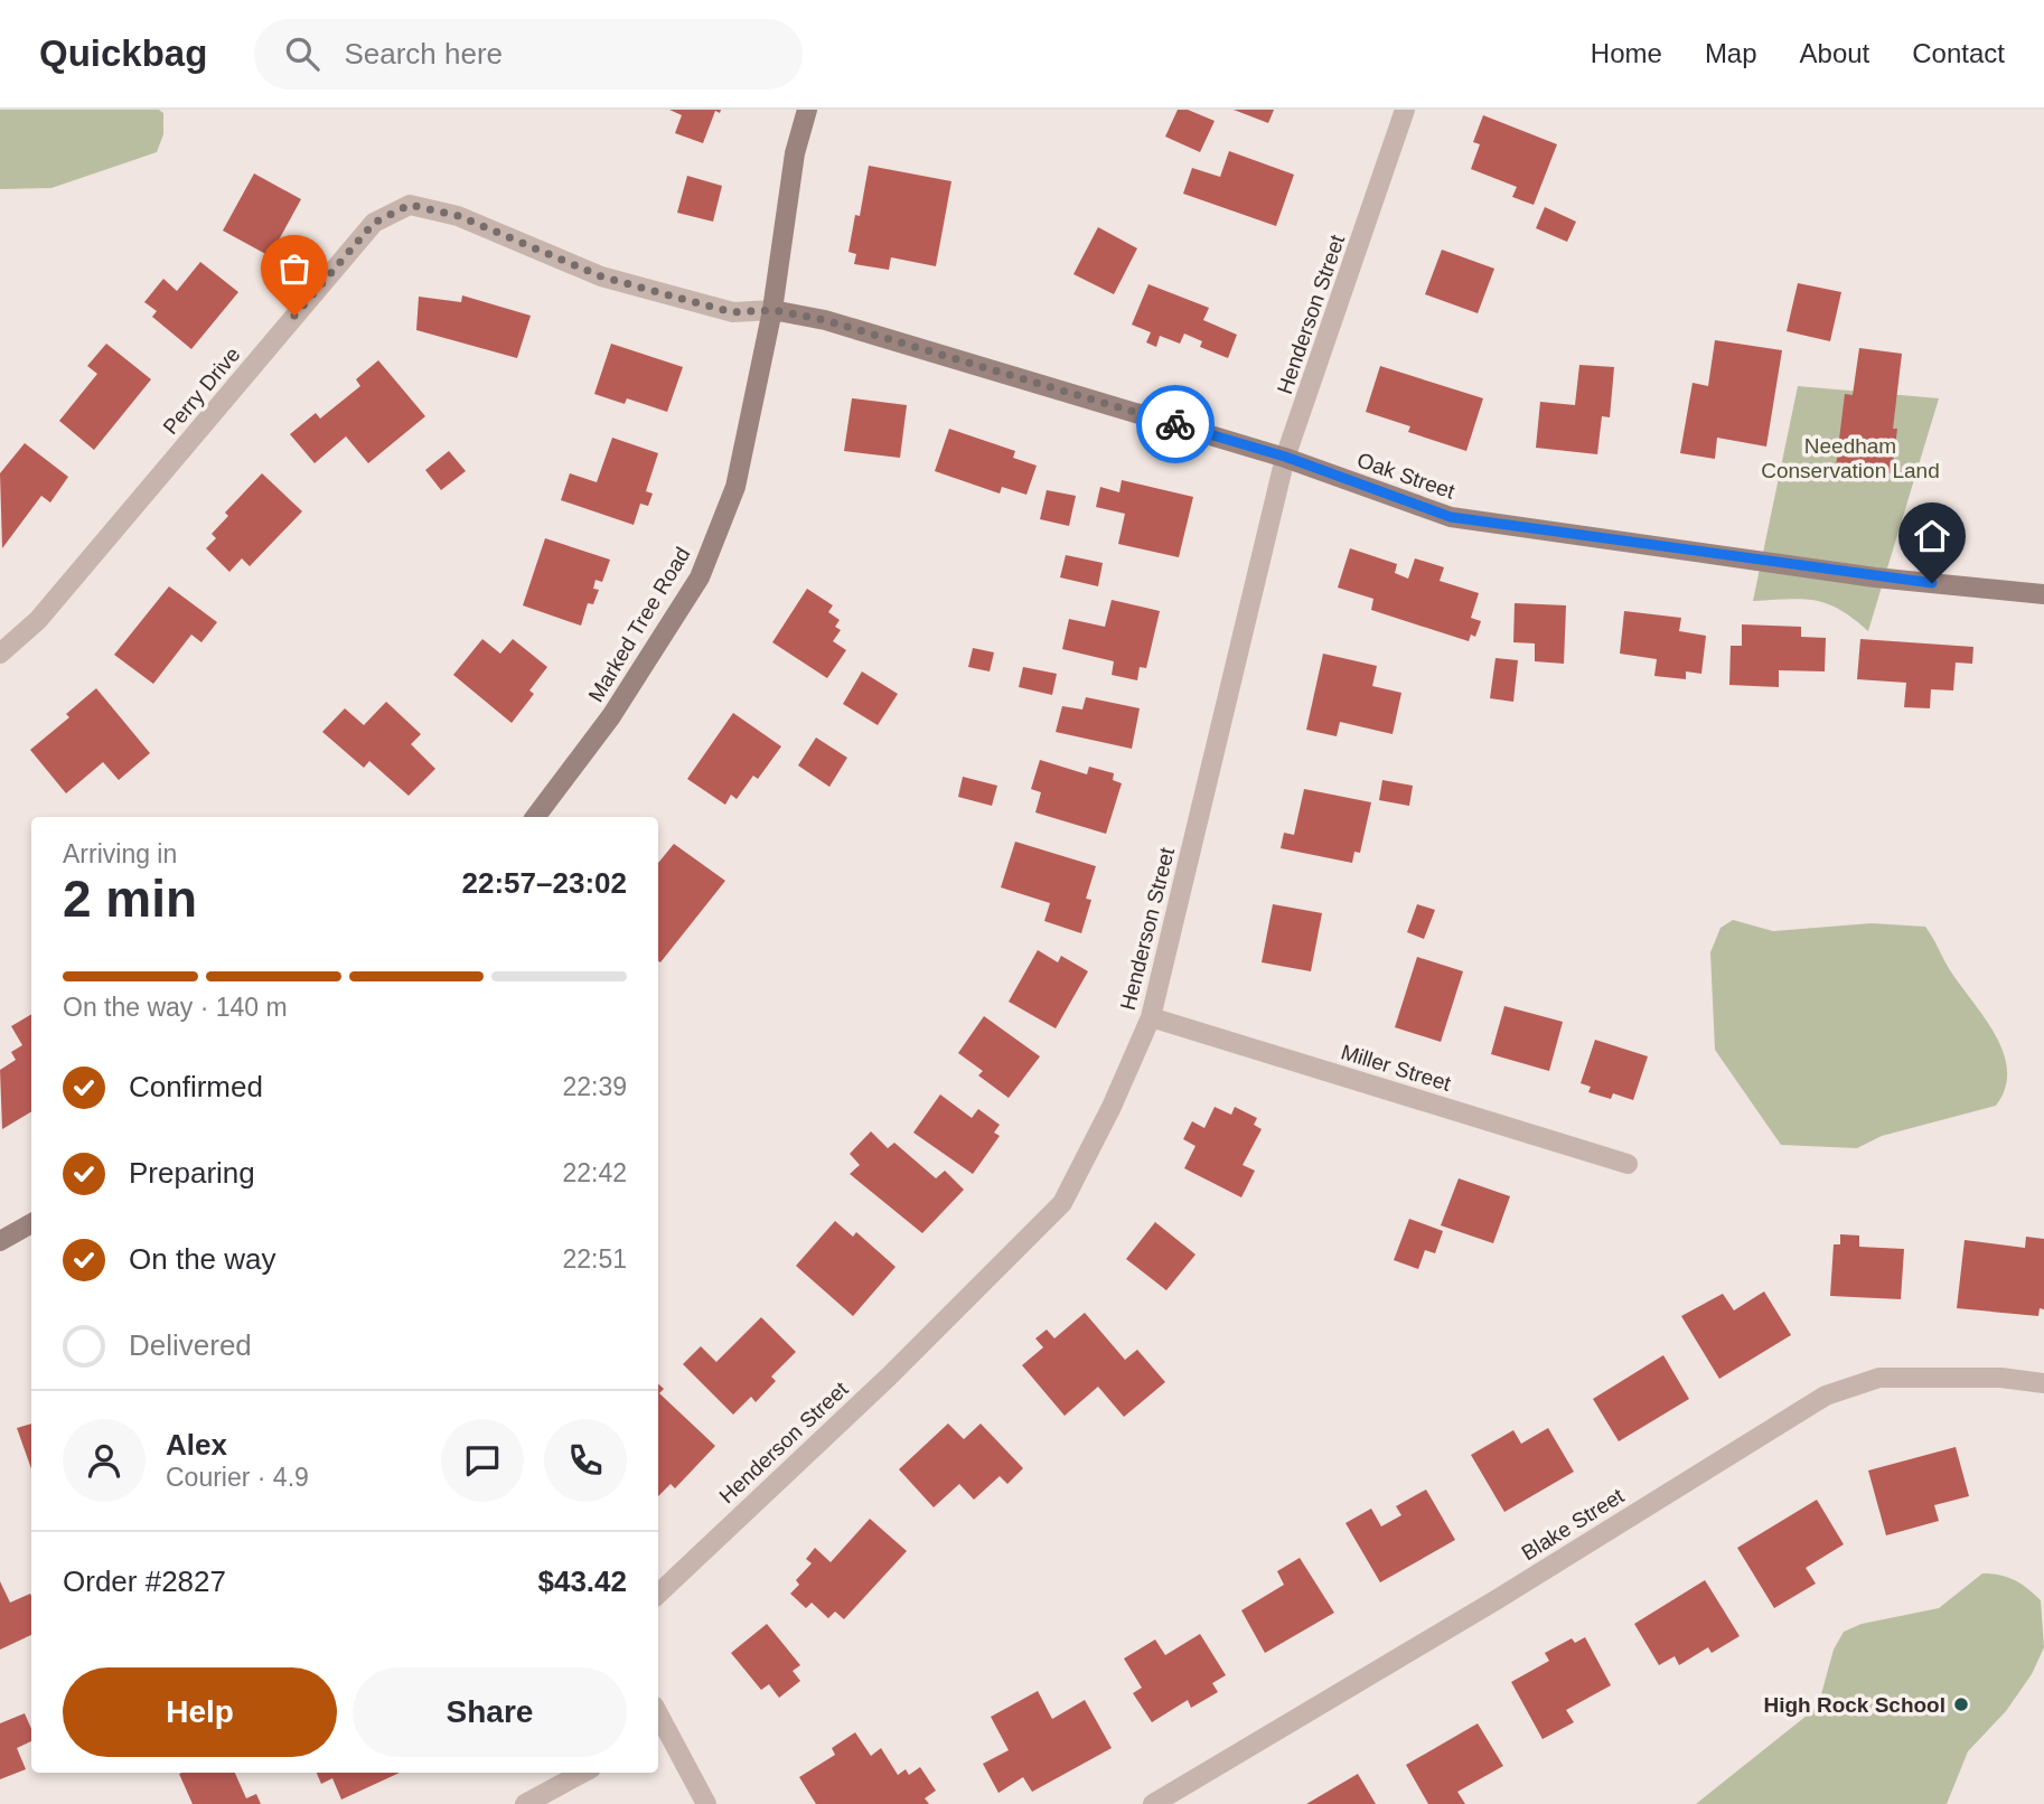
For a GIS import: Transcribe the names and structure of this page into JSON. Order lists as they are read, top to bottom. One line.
{"streets":{"street":["Henderson Street","Perry Drive","Oak Street","Marked Tree Road","Miller Street","Blake Street"]},"crossings":[["Henderson Street","Oak Street"],["Henderson Street","Miller Street"],["Perry Drive","Oak Street"],["Perry Drive","Marked Tree Road"],["Oak Street","Marked Tree Road"]],"parks":["Needham Conservation Land"],"places":["High Rock School"],"page":{"header":"Quickbag","search":"Search here","nav":["Home","Map","About","Contact"],"heading":["2 min","Arriving in","22:57–23:02"],"panel":["Alex","Courier · 4.9","Order #2827","$43.42"],"bar":"On the way · 140 m","list":[["Confirmed","22:39"],["Preparing","22:42"],["On the way","22:51"],"Delivered"],"buttons":["Help","Share"]}}
